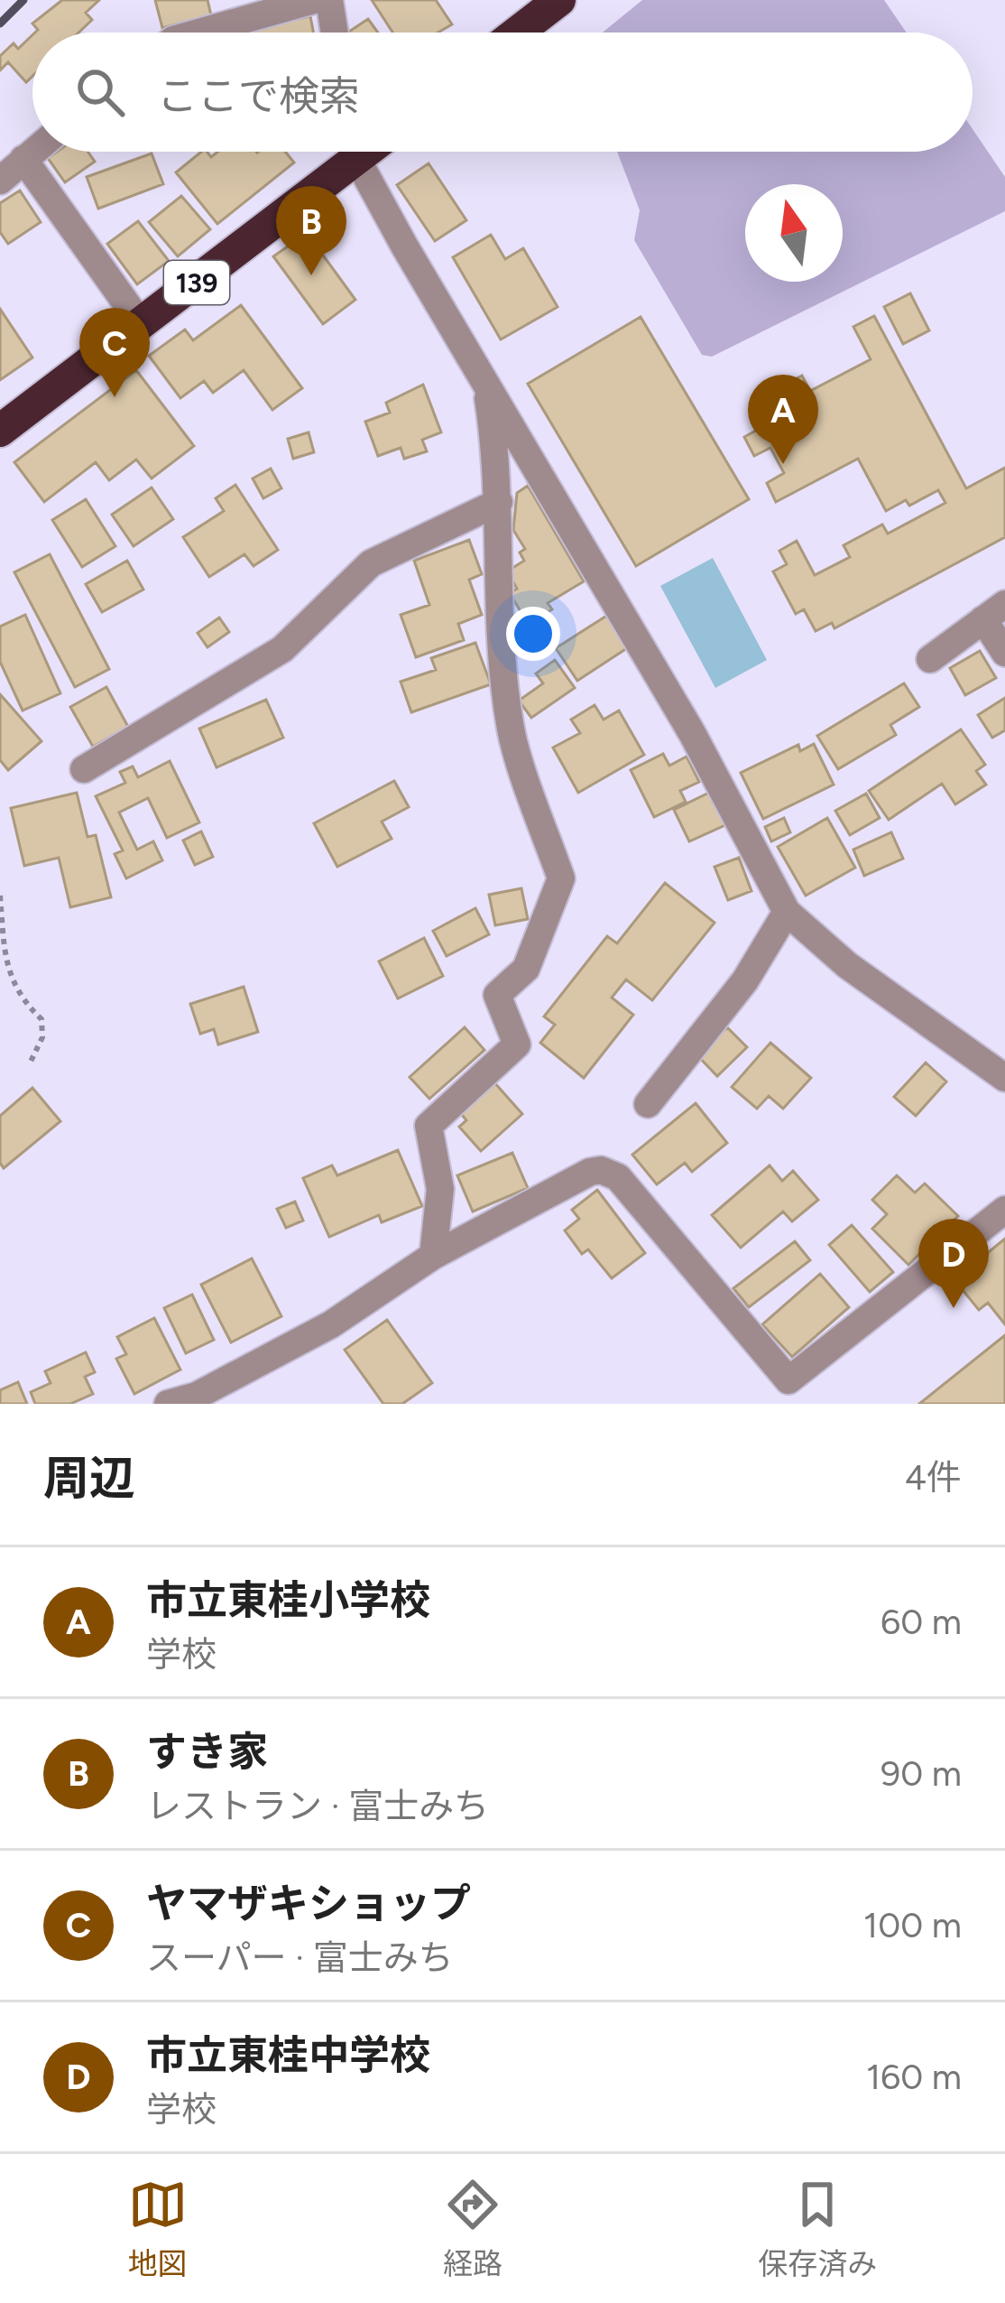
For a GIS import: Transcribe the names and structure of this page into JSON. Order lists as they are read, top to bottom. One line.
{"streets":{"highway":["139"]},"north":"top","page":{"search":"ここで検索","pins":["B","C","A","D"],"heading":["周辺","4件"],"list":[{"mark":"A","name":"市立東桂小学校","note":"学校","value":"60 m"},{"mark":"B","name":"すき家","note":"レストラン · 富士みち","value":"90 m"},{"mark":"C","name":"ヤマザキショップ","note":"スーパー · 富士みち","value":"100 m"},{"mark":"D","name":"市立東桂中学校","note":"学校","value":"160 m"}],"nav":["地図","経路","保存済み"]}}
